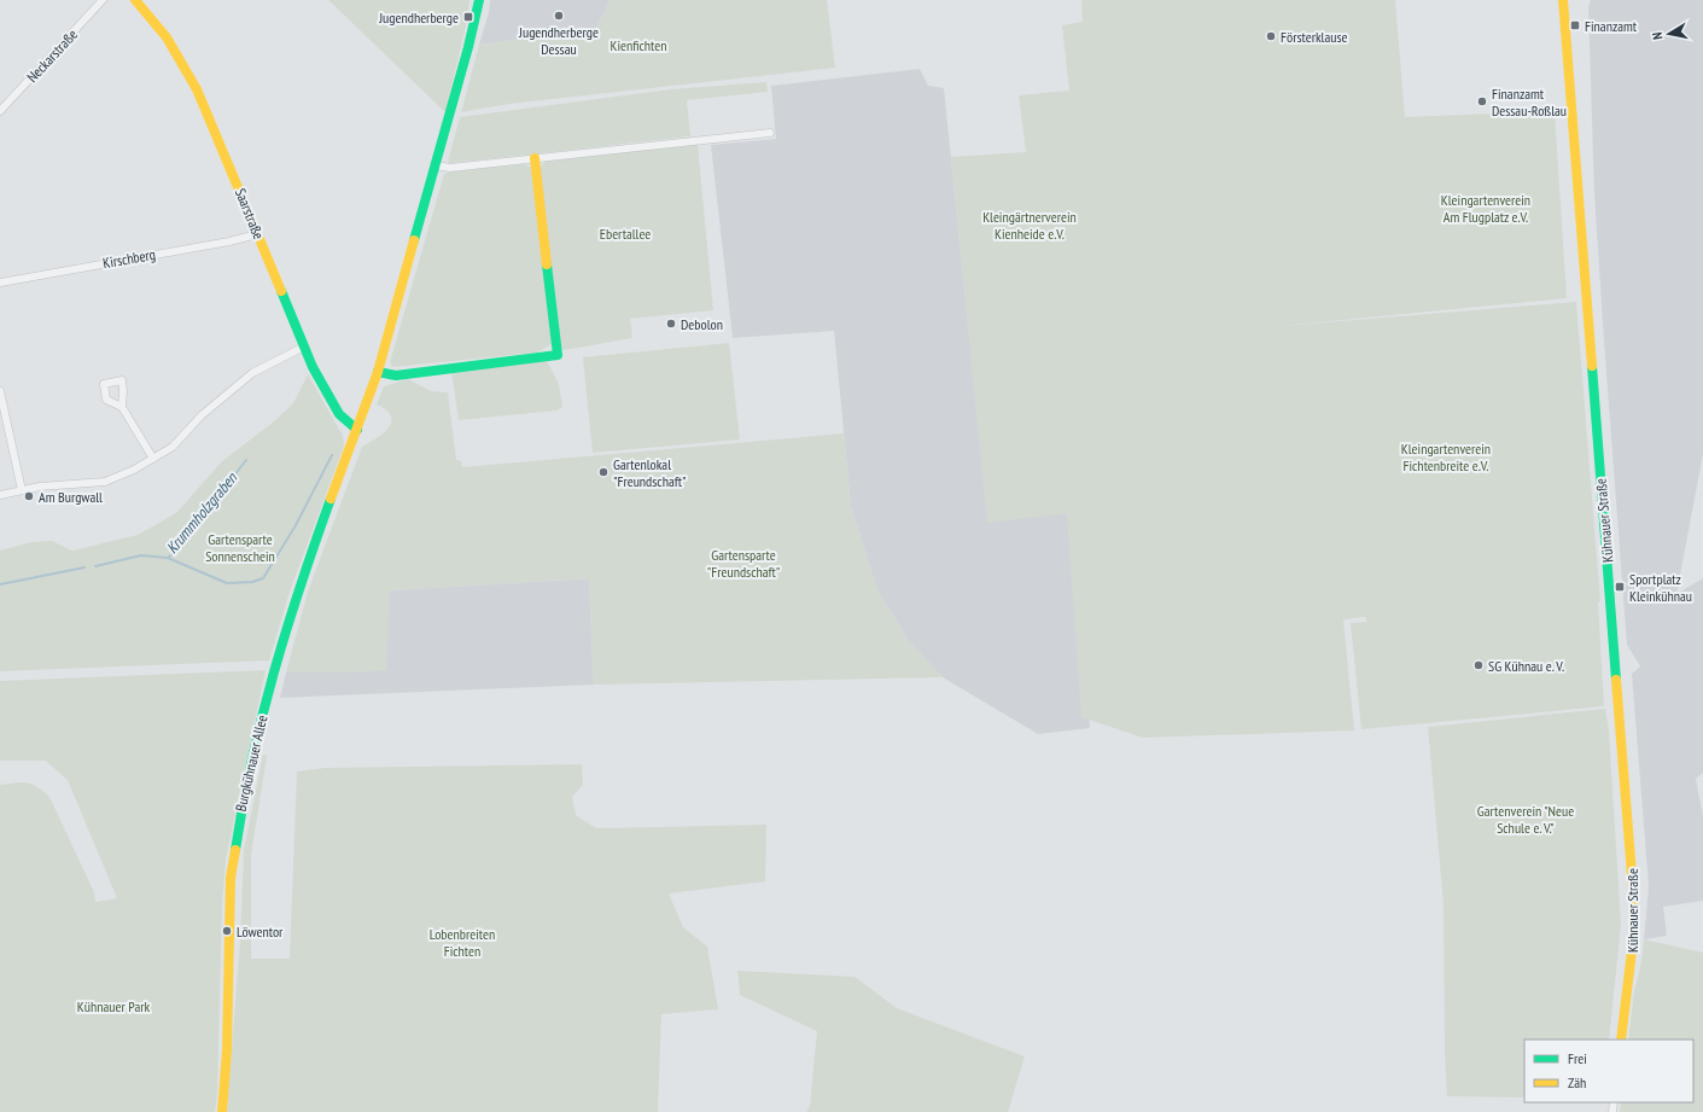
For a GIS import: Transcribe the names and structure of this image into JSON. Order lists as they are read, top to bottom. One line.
{"streets":{"street":["Neckarstraße","Saarstraße","Kirschberg","Kühnauer Straße","Burgkühnauer Allee"]},"crossings":[["Saarstraße","Kirschberg"],["Saarstraße","Burgkühnauer Allee"]],"water":["Krummholzgraben"],"parks":["Kienfichten","Kleingartenverein Am Flugplatz e.V.","Kleingärtnerverein Kienheide e.V.","Ebertallee","Kleingartenverein Fichtenbreite e.V.","Gartensparte Sonnenschein","Gartensparte \"Freundschaft\"","Gartenverein \"Neue Schule e. V.\"","Lobenbreiten Fichten","Kühnauer Park"],"places":{"other":["Jugendherberge Dessau","Försterklause","Finanzamt Dessau-Roßlau","Debolon","Gartenlokal \"Freundschaft\"","Am Burgwall","SG Kühnau e. V.","Löwentor"],"transit":["Jugendherberge","Finanzamt","Sportplatz Kleinkühnau"]},"legend":["Frei","Zäh"],"north":"left"}
